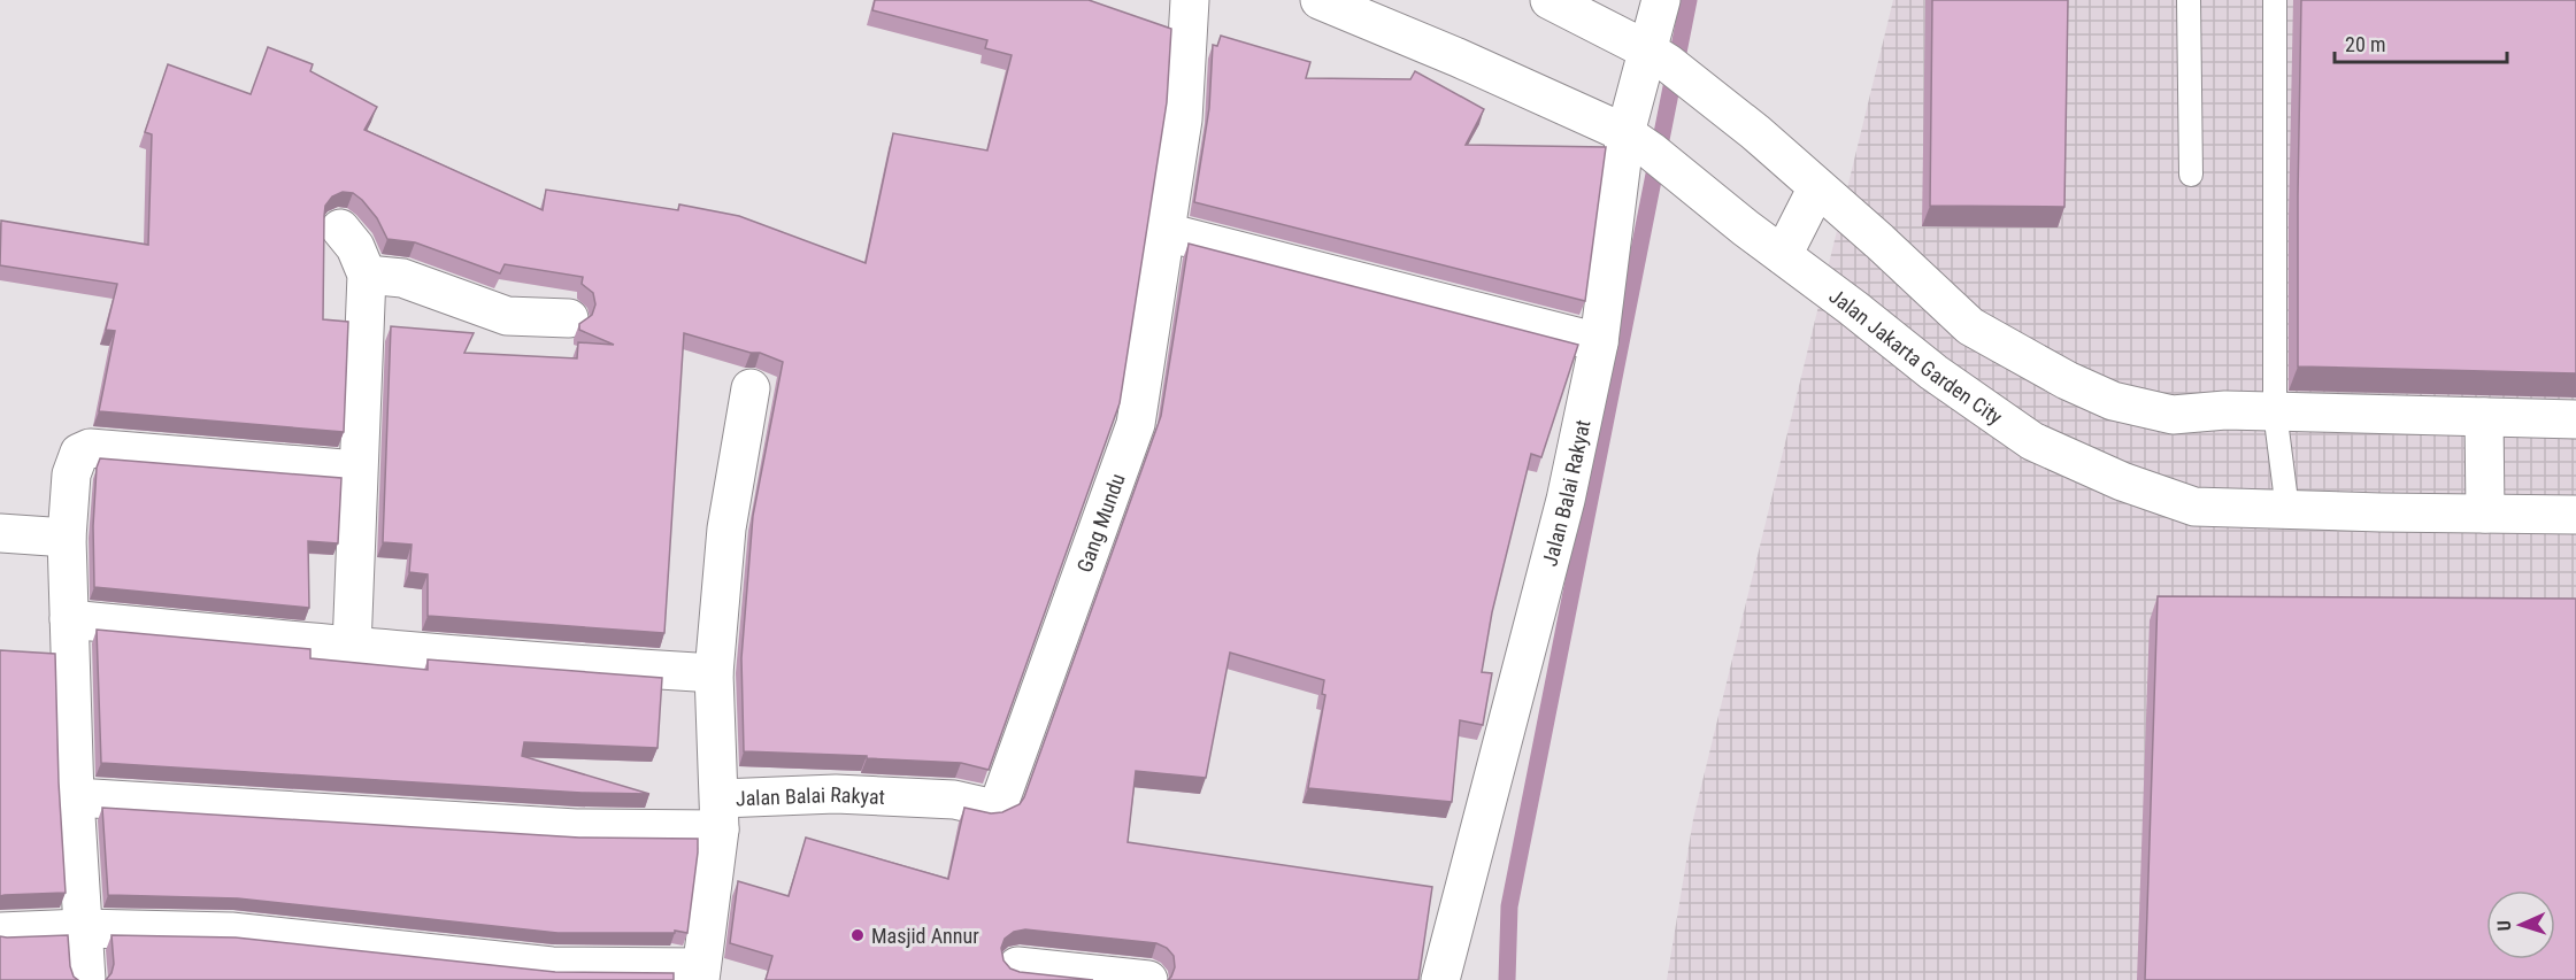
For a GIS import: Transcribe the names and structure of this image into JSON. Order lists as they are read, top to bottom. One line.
{"streets":{"street":["Jalan Jakarta Garden City","Jalan Balai Rakyat","Gang Mundu"]},"crossings":[["Jalan Jakarta Garden City","Jalan Balai Rakyat"],["Jalan Balai Rakyat","Gang Mundu"]],"places":["Masjid Annur"],"scale_bar":"20 m","north":"left"}
